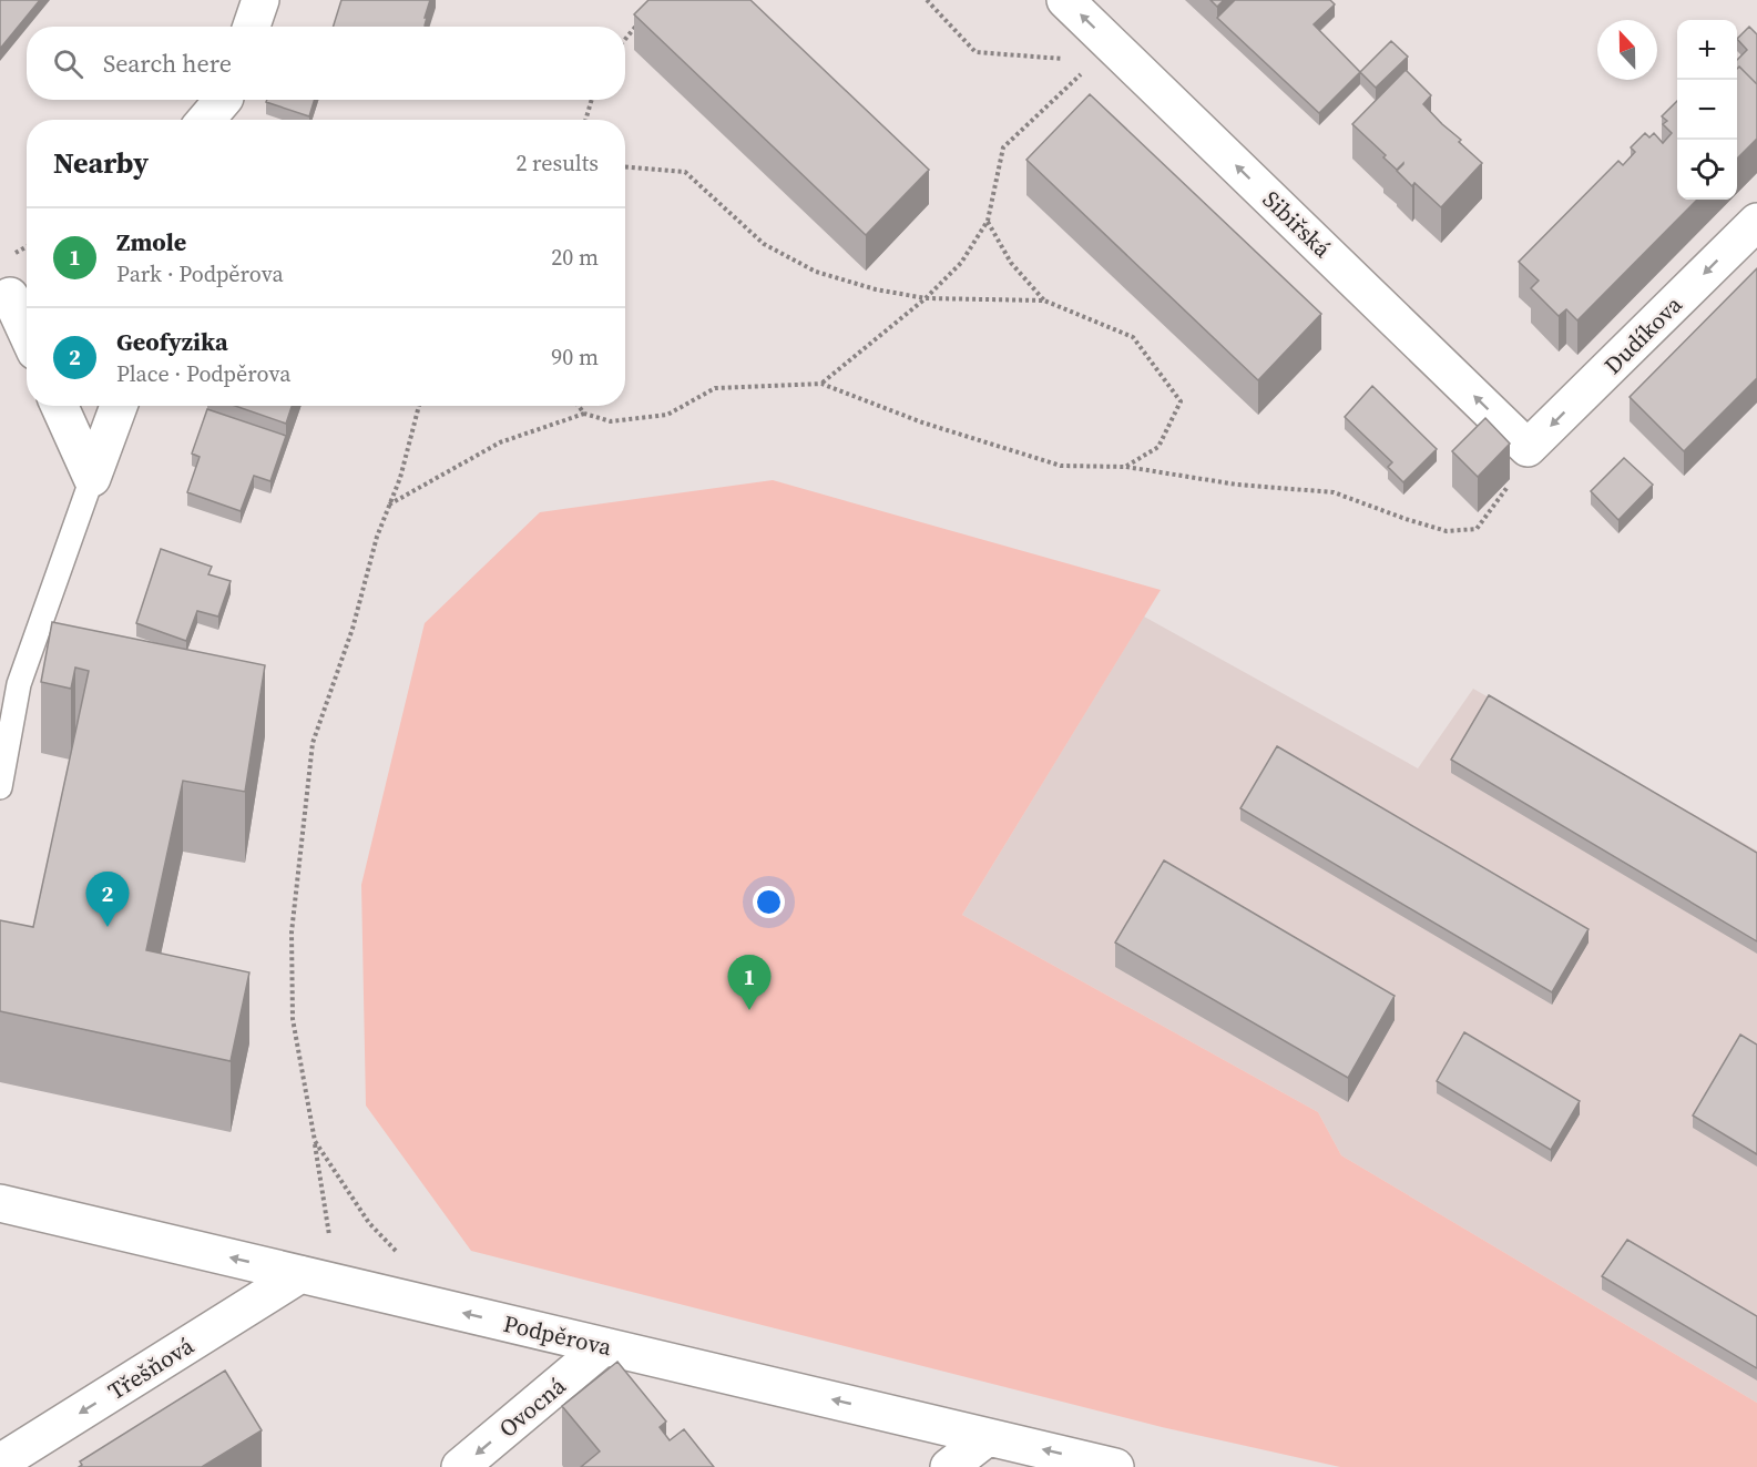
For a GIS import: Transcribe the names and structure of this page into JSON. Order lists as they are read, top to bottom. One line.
{"streets":{"street":["Sibiřská","Dudíkova","Podpěrova","Třešňová","Ovocná"]},"crossings":[["Sibiřská","Dudíkova"],["Podpěrova","Třešňová"],["Podpěrova","Ovocná"]],"one_way":["Sibiřská","Dudíkova","Podpěrova","Třešňová","Ovocná"],"north":"top","page":{"map_buttons":["+","−"],"search":"Search here","heading":["Nearby","2 results"],"list":[{"mark":"1","name":"Zmole","note":"Park · Podpěrova","value":"20 m"},{"mark":"2","name":"Geofyzika","note":"Place · Podpěrova","value":"90 m"}],"pins":["2","1"]}}
